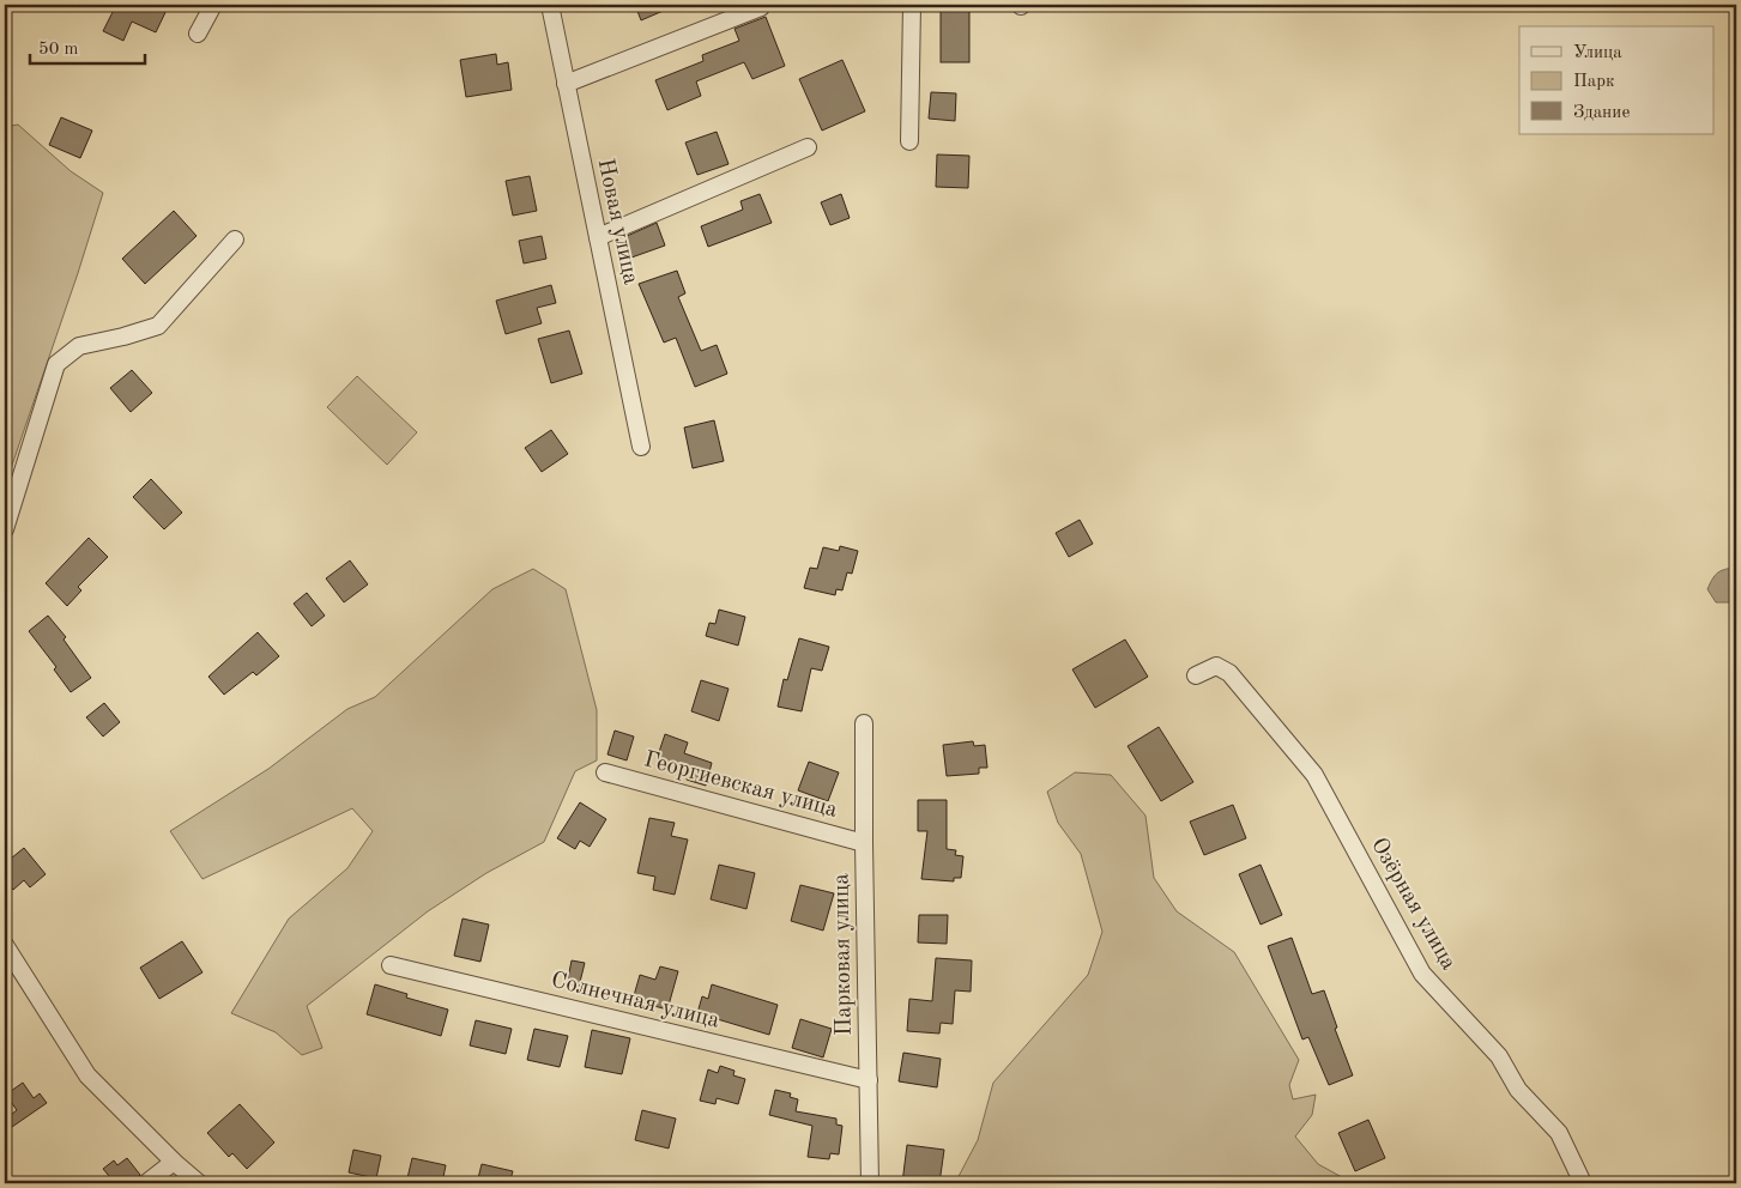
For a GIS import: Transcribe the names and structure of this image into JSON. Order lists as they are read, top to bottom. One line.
{"streets":{"street":["Новая улица","Георгиевская улица","Озёрная улица","Парковая улица","Солнечная улица"]},"crossings":[["Георгиевская улица","Парковая улица"],["Парковая улица","Солнечная улица"]],"legend":["Улица","Парк","Здание"],"scale_bar":"50 m"}
